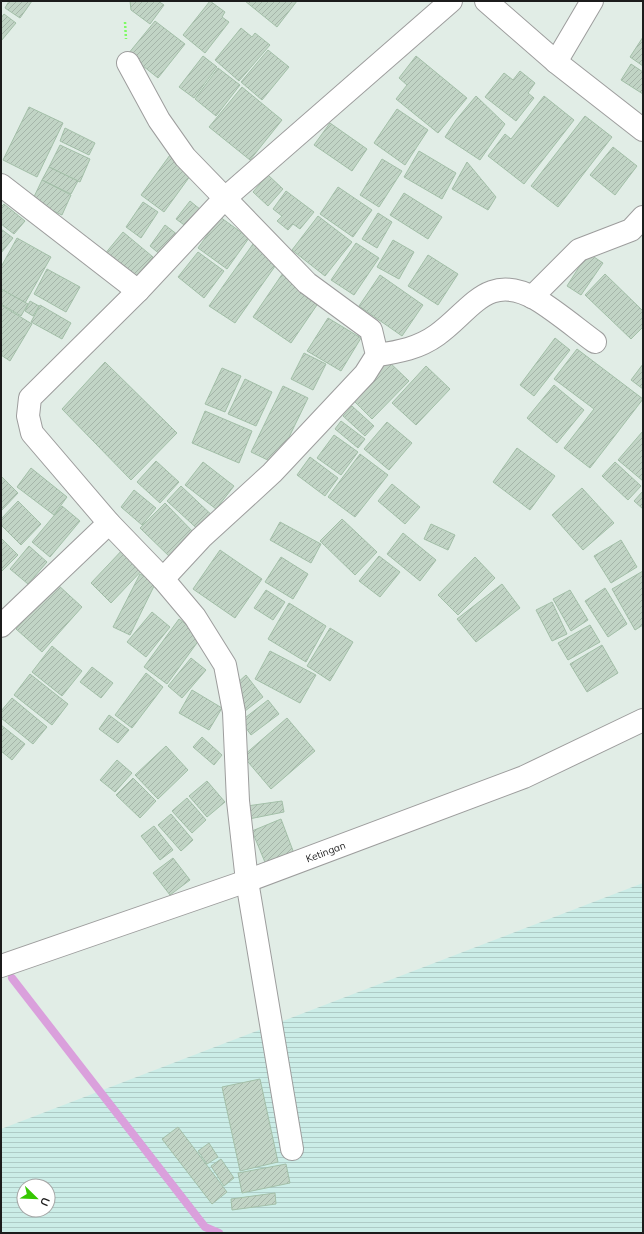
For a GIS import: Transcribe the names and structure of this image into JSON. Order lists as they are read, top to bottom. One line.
{"streets":{"street":["Ketingan"]},"north":"bottom right"}
